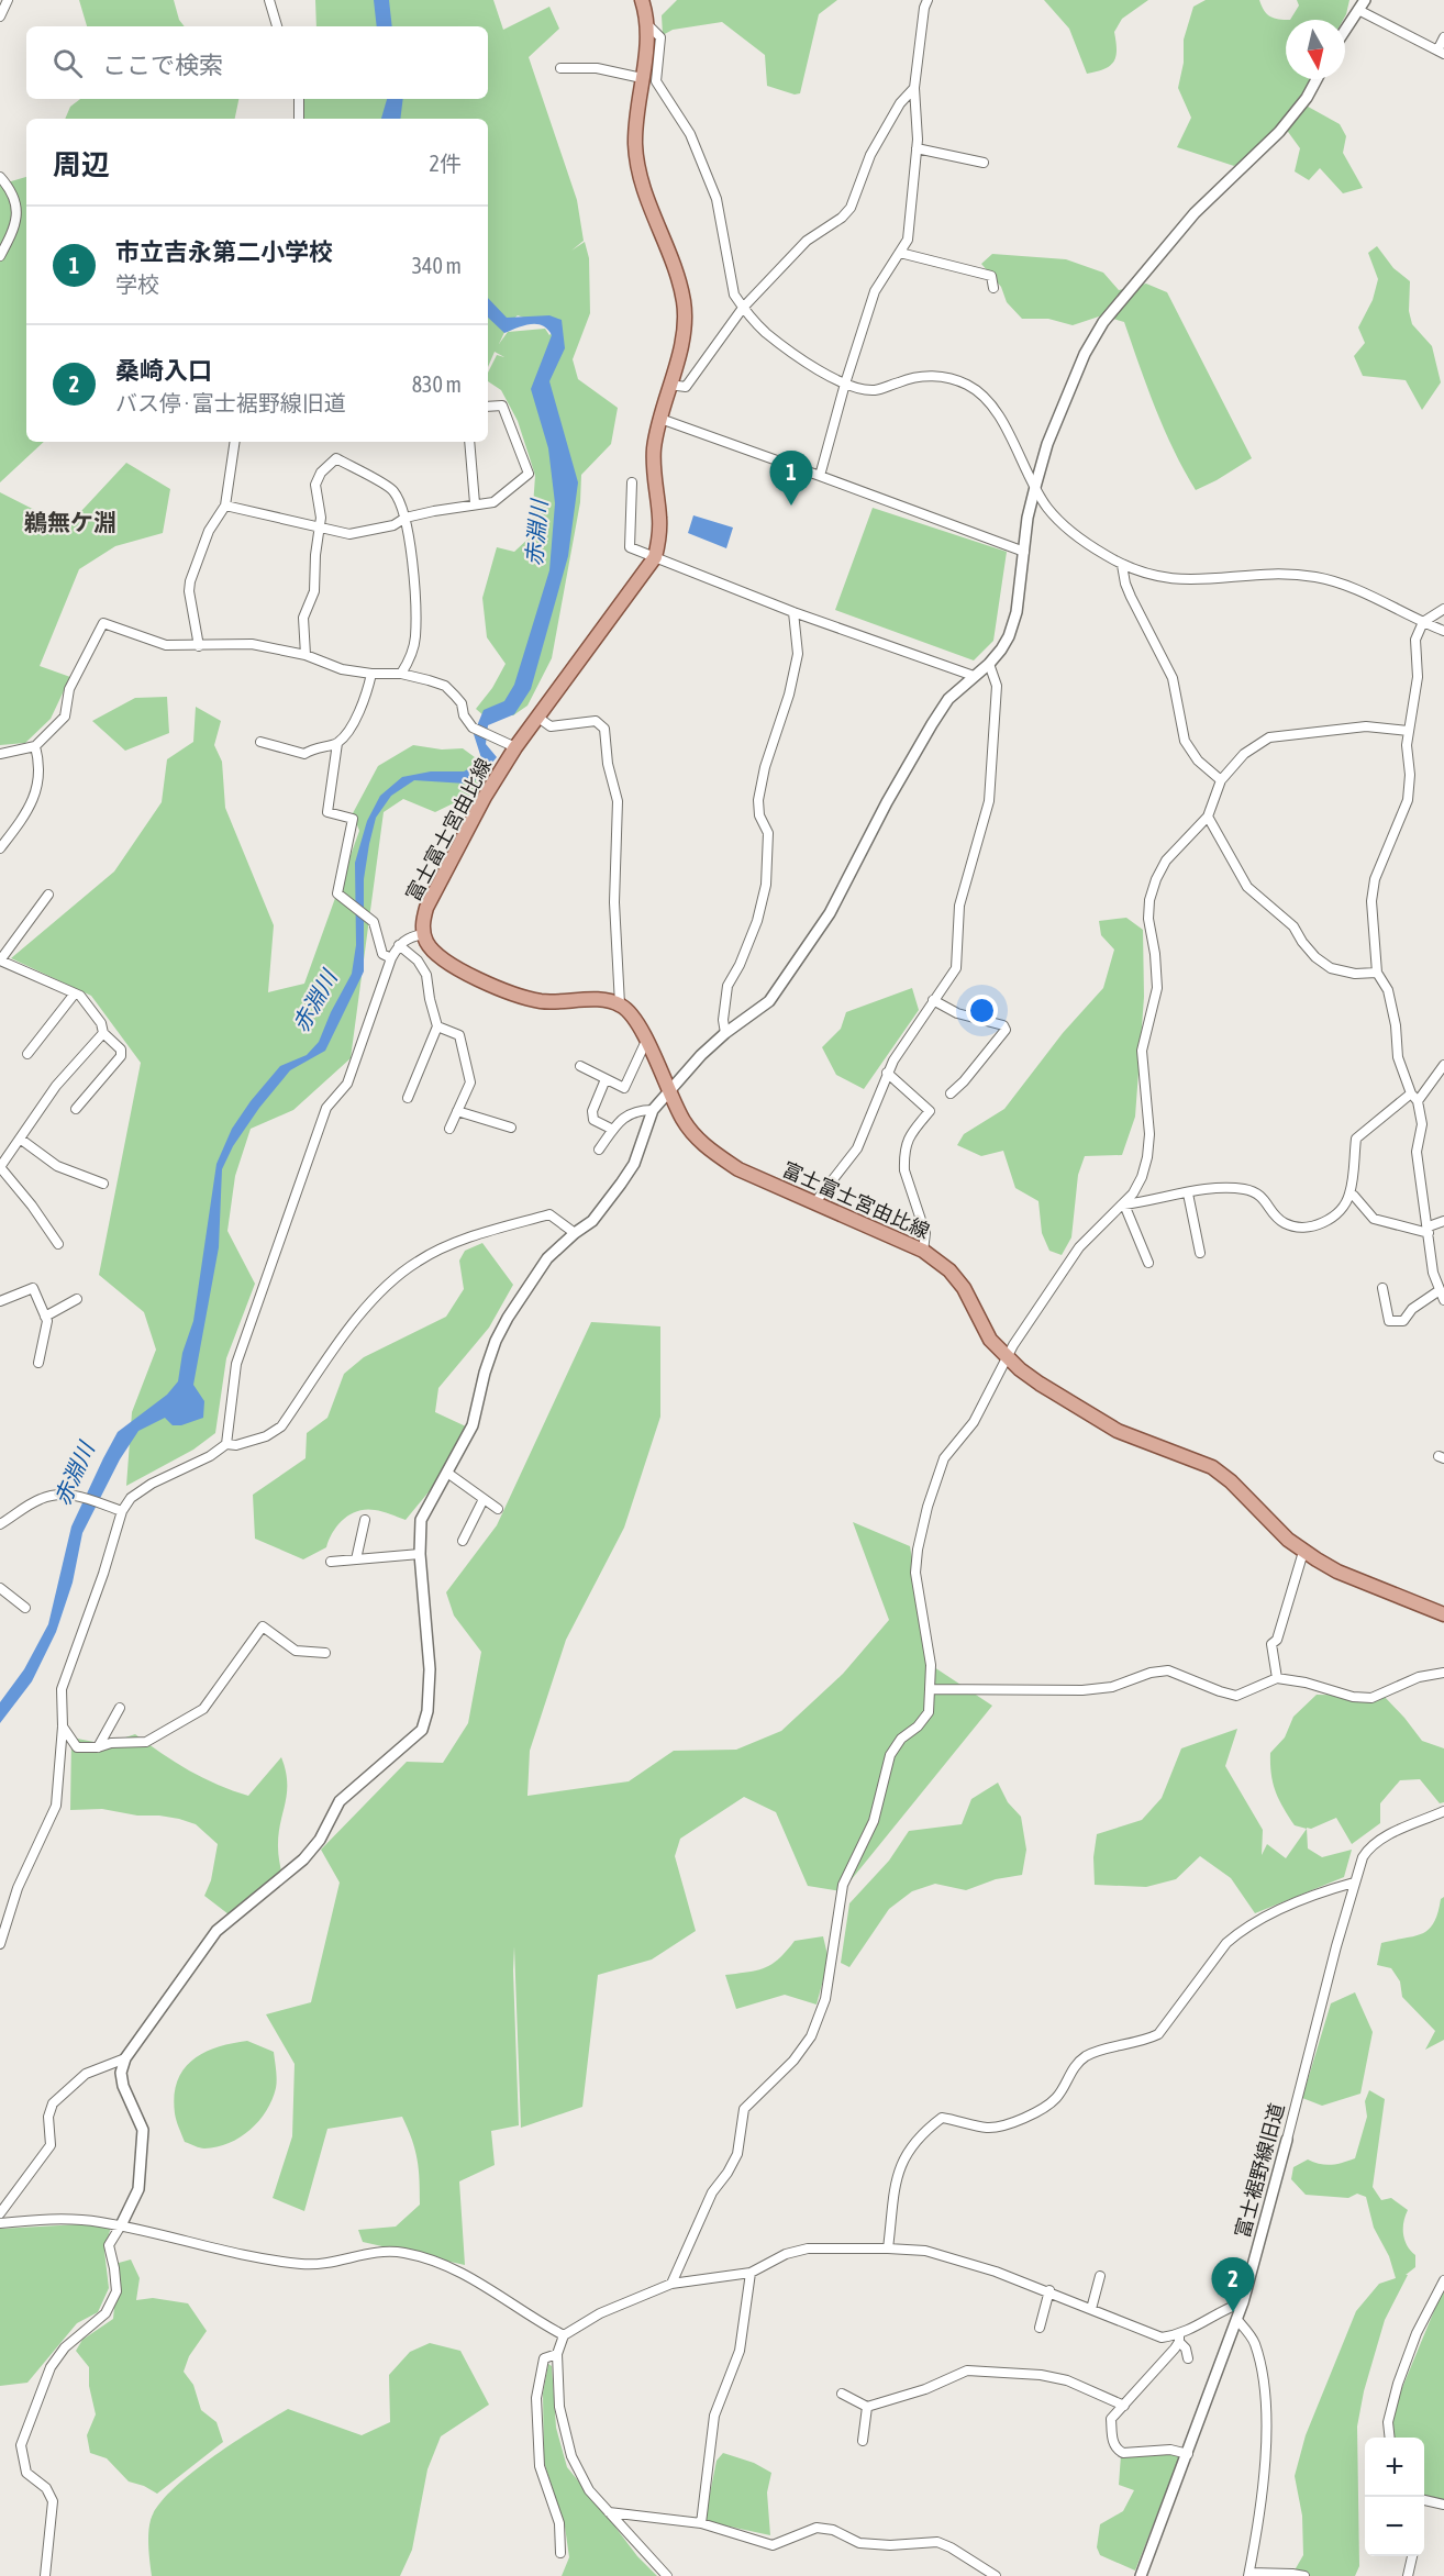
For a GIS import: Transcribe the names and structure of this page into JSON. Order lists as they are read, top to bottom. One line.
{"streets":{"main road":["富士富士宮由比線"],"street":["富士裾野線旧道"]},"districts":["鵜無ケ淵"],"water":["赤淵川"],"north":"bottom","page":{"search":"ここで検索","heading":["周辺","2件"],"list":[{"mark":"1","name":"市立吉永第二小学校","note":"学校","value":"340 m"},{"mark":"2","name":"桑崎入口","note":"バス停 · 富士裾野線旧道","value":"830 m"}],"pins":["1","2"],"map_buttons":["+","−"]}}
